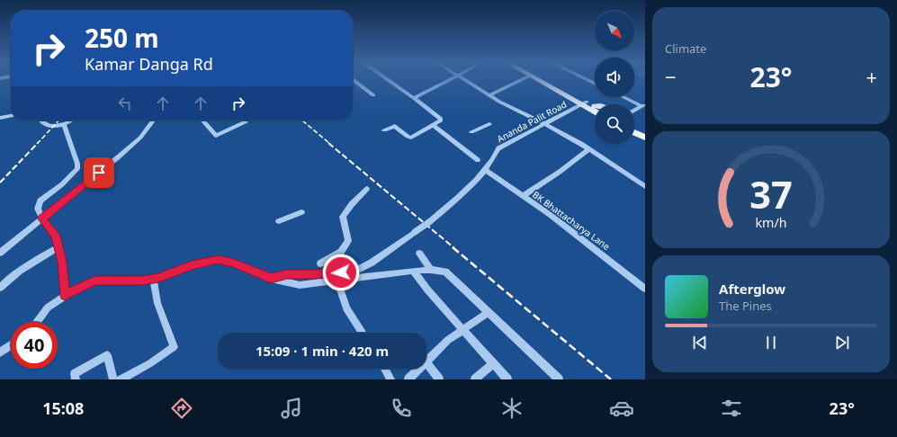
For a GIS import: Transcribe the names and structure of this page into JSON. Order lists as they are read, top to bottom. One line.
{"streets":{"street":["Ananda Palit Road","BK Bhattacharya Lane"]},"crossings":[["Ananda Palit Road","BK Bhattacharya Lane"]],"north":"bottom right","page":{"tile":"Climate","turn":["250 m","Kamar Danga Rd"],"heat":["−","23°","+"],"song":["Afterglow","The Pines"],"limit":"40","trip":"15:09 · 1 min · 420 m","tabs":["15:08","23°"],"gauge":["37","km/h"]}}
